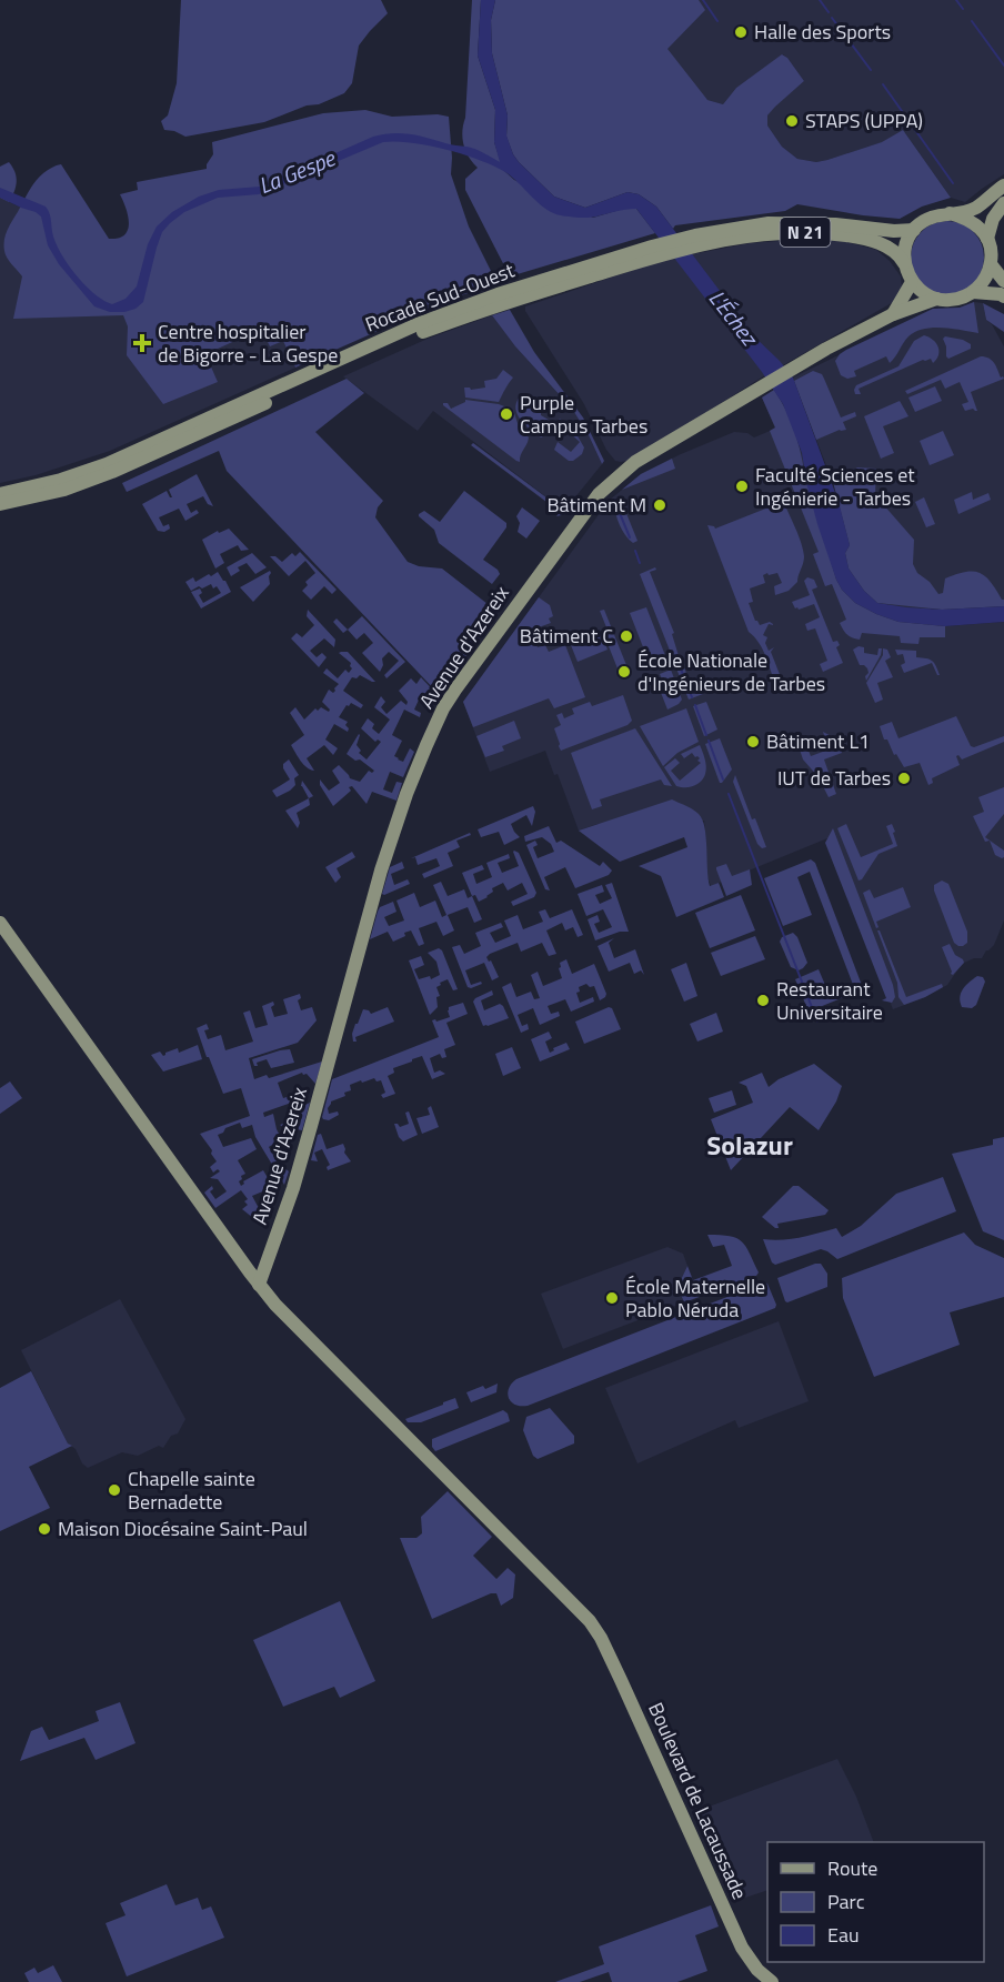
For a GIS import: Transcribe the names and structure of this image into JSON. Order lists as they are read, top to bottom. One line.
{"streets":{"main road":["N 21","Rocade Sud-Ouest","Avenue d'Azereix","Boulevard de Lacaussade"]},"crossings":[["Rocade Sud-Ouest","Avenue d'Azereix"],["Avenue d'Azereix","Boulevard de Lacaussade"]],"districts":["Solazur"],"water":["La Gespe","L'Échez"],"places":{"other":["Halle des Sports","STAPS (UPPA)","Purple Campus Tarbes","Faculté Sciences et Ingénierie - Tarbes","Bâtiment M","Bâtiment C","École Nationale d'Ingénieurs de Tarbes","Bâtiment L1","IUT de Tarbes","Restaurant Universitaire","École Maternelle Pablo Néruda","Chapelle sainte Bernadette","Maison Diocésaine Saint-Paul"],"health":["Centre hospitalier de Bigorre - La Gespe"]},"legend":["Route","Parc","Eau"]}
